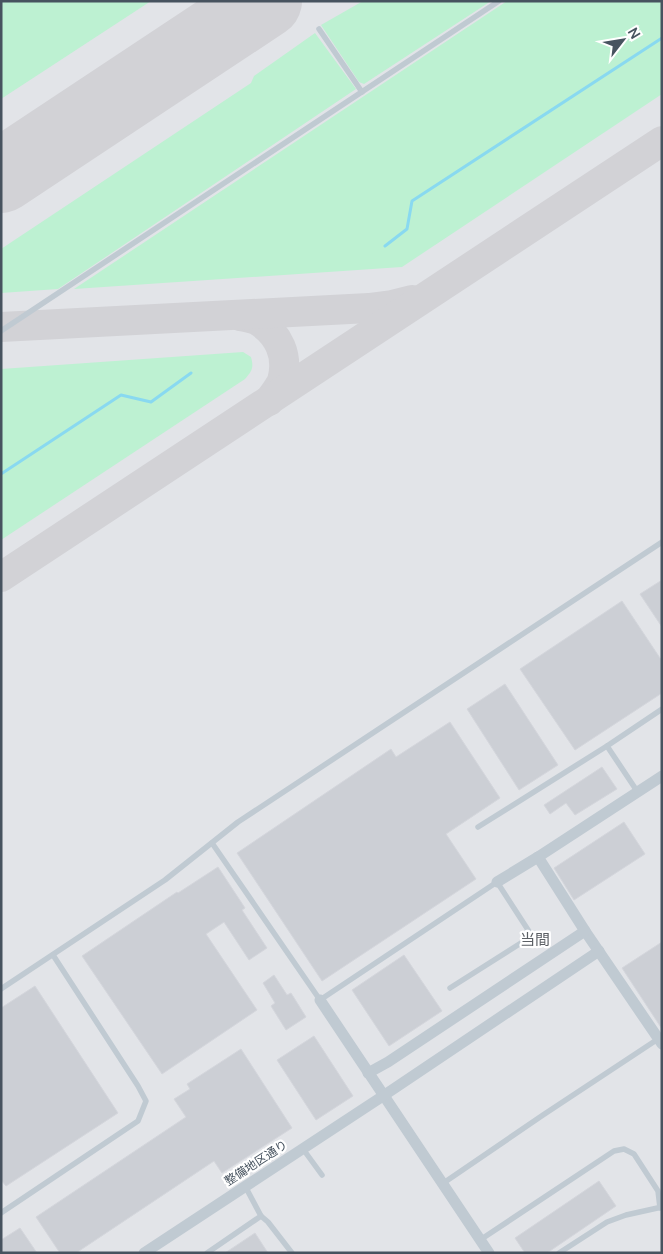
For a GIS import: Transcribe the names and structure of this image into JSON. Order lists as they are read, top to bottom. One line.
{"streets":{"street":["整備地区通り"]},"districts":["当間"],"north":"top right"}
